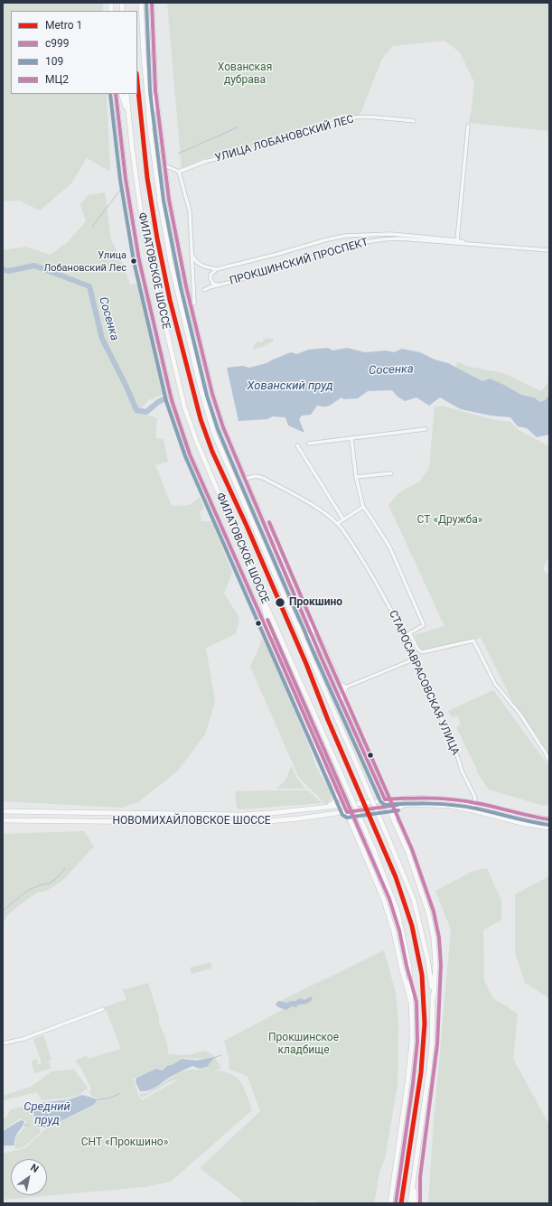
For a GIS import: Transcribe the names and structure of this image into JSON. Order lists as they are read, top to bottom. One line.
{"streets":{"main road":["ФИЛАТОВСКОЕ ШОССЕ","НОВОМИХАЙЛОВСКОЕ ШОССЕ"],"street":["УЛИЦА ЛОБАНОВСКИЙ ЛЕС","ПРОКШИНСКИЙ ПРОСПЕКТ","СТАРОСАВРАСОВСКАЯ УЛИЦА"]},"crossings":[["СТАРОСАВРАСОВСКАЯ УЛИЦА","НОВОМИХАЙЛОВСКОЕ ШОССЕ"]],"water":["Сосенка","Хованский пруд","Средний пруд"],"parks":["Хованская дубрава","СТ «Дружба»","Прокшинское кладбище","СНТ «Прокшино»"],"places":["Улица Лобановский Лес","Прокшино"],"lines":["transit line с999","transit line 109","metro line 1","transit line МЦ2"],"legend":["Metro 1","с999","109","МЦ2"],"north":"top right"}
